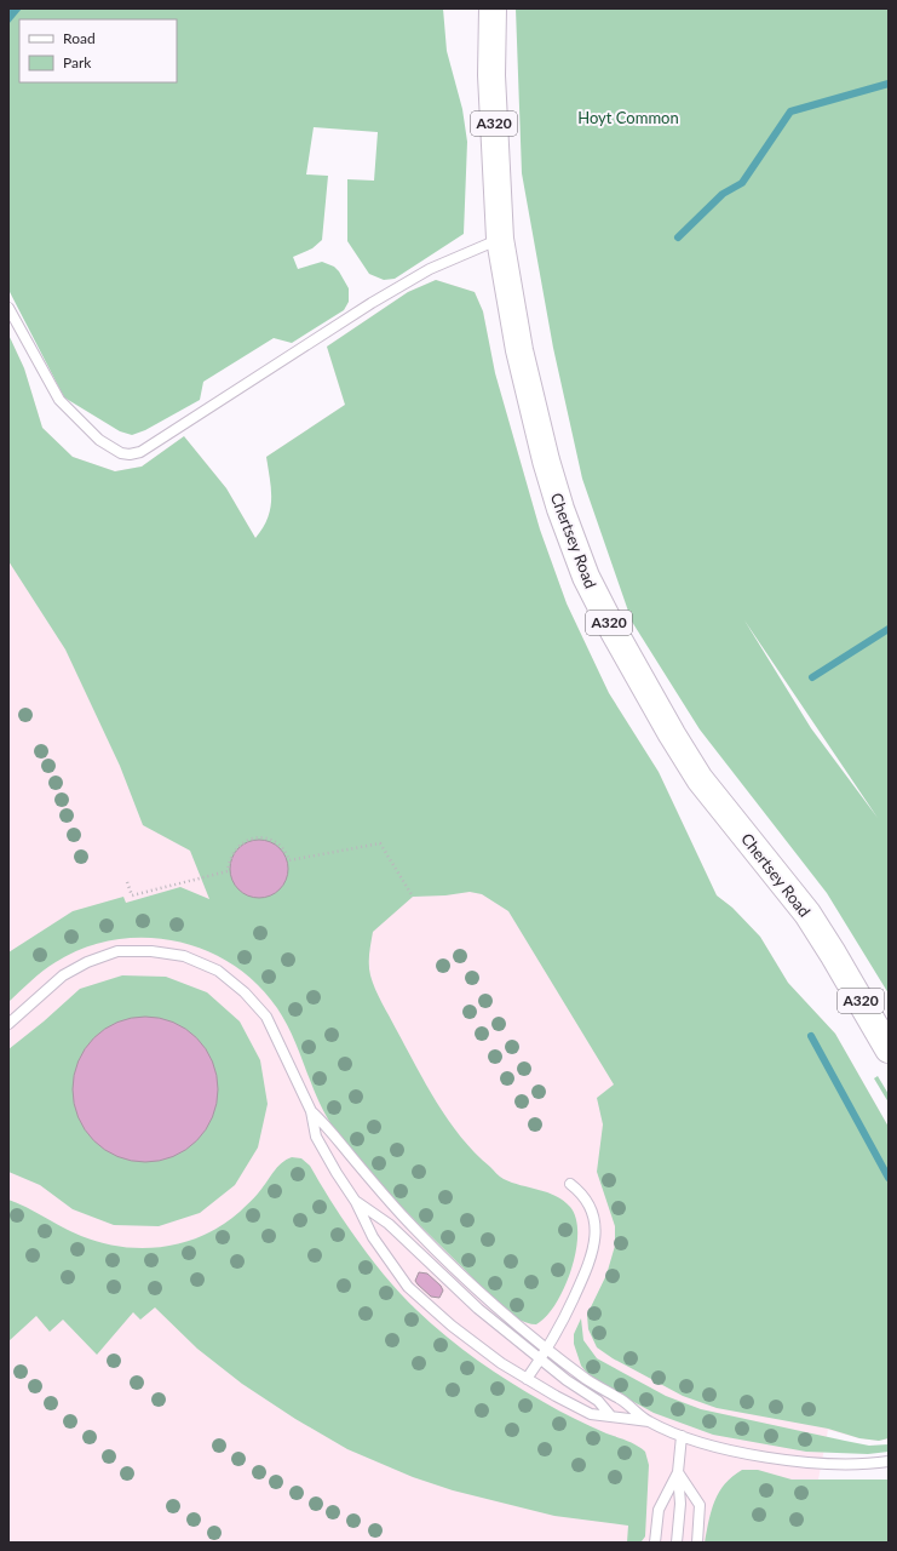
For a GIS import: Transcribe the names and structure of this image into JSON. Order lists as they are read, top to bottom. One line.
{"streets":{"main road":["A320","Chertsey Road"]},"parks":["Hoyt Common"],"legend":["Road","Park"]}
